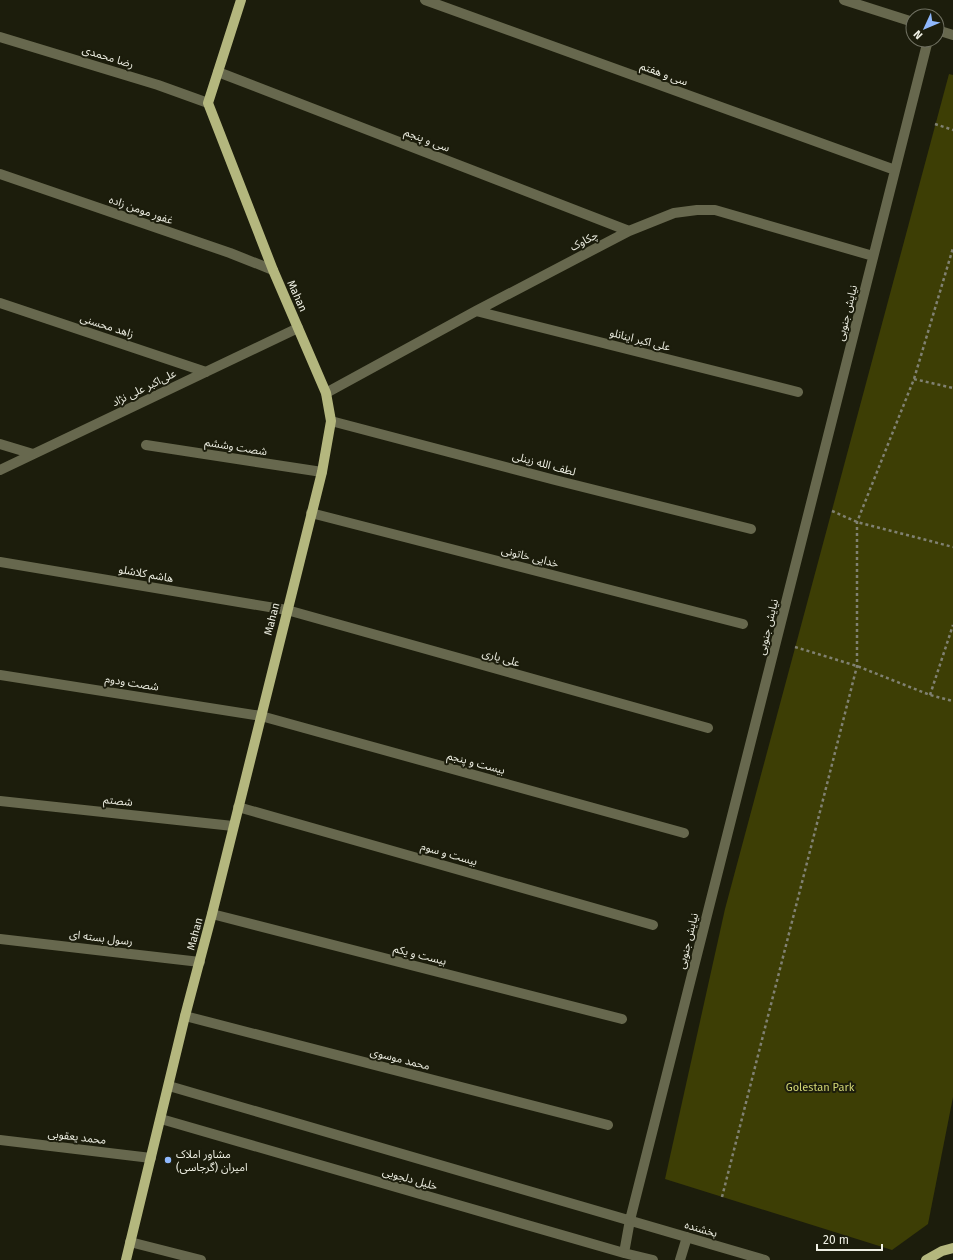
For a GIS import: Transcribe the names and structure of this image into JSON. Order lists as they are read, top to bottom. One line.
{"streets":{"main road":["Mahan"],"street":["رضا محمدی","سی و هفتم","سی و پنجم","غفور مومن زاده","چکاوک","نیایش جنوبی","زاهد محسنی","علی اکبر اینانلو","علی‌اکبر علی نژاد","شصت وششم","لطف الله زینلی","خدایی خاتونی","هاشم کلاشلو","علی یاری","شصت ودوم","بیست و پنجم","شصتم","بیست و سوم","رسول بسته ای","بیست و یکم","محمد موسوی","محمد یعقوبی","خلیل دلجویی","بخشنده"]},"crossings":[["رضا محمدی","Mahan"],["سی و هفتم","نیایش جنوبی"],["سی و پنجم","چکاوک"],["غفور مومن زاده","Mahan"],["چکاوک","Mahan"],["چکاوک","نیایش جنوبی"],["چکاوک","علی اکبر اینانلو"],["Mahan","علی‌اکبر علی نژاد"],["Mahan","شصت وششم"],["Mahan","لطف الله زینلی"],["Mahan","خدایی خاتونی"],["Mahan","هاشم کلاشلو"],["Mahan","علی یاری"],["Mahan","شصت ودوم"],["Mahan","بیست و پنجم"],["Mahan","شصتم"],["Mahan","بیست و سوم"],["Mahan","رسول بسته ای"],["Mahan","بیست و یکم"],["Mahan","محمد موسوی"],["Mahan","محمد یعقوبی"],["Mahan","خلیل دلجویی"],["نیایش جنوبی","خلیل دلجویی"],["نیایش جنوبی","بخشنده"],["زاهد محسنی","علی‌اکبر علی نژاد"],["هاشم کلاشلو","علی یاری"],["شصت ودوم","بیست و پنجم"],["خلیل دلجویی","بخشنده"]],"parks":["Golestan Park"],"places":["مشاور املاک امیران (گرجاسی)"],"scale_bar":"20 m","north":"bottom left"}
